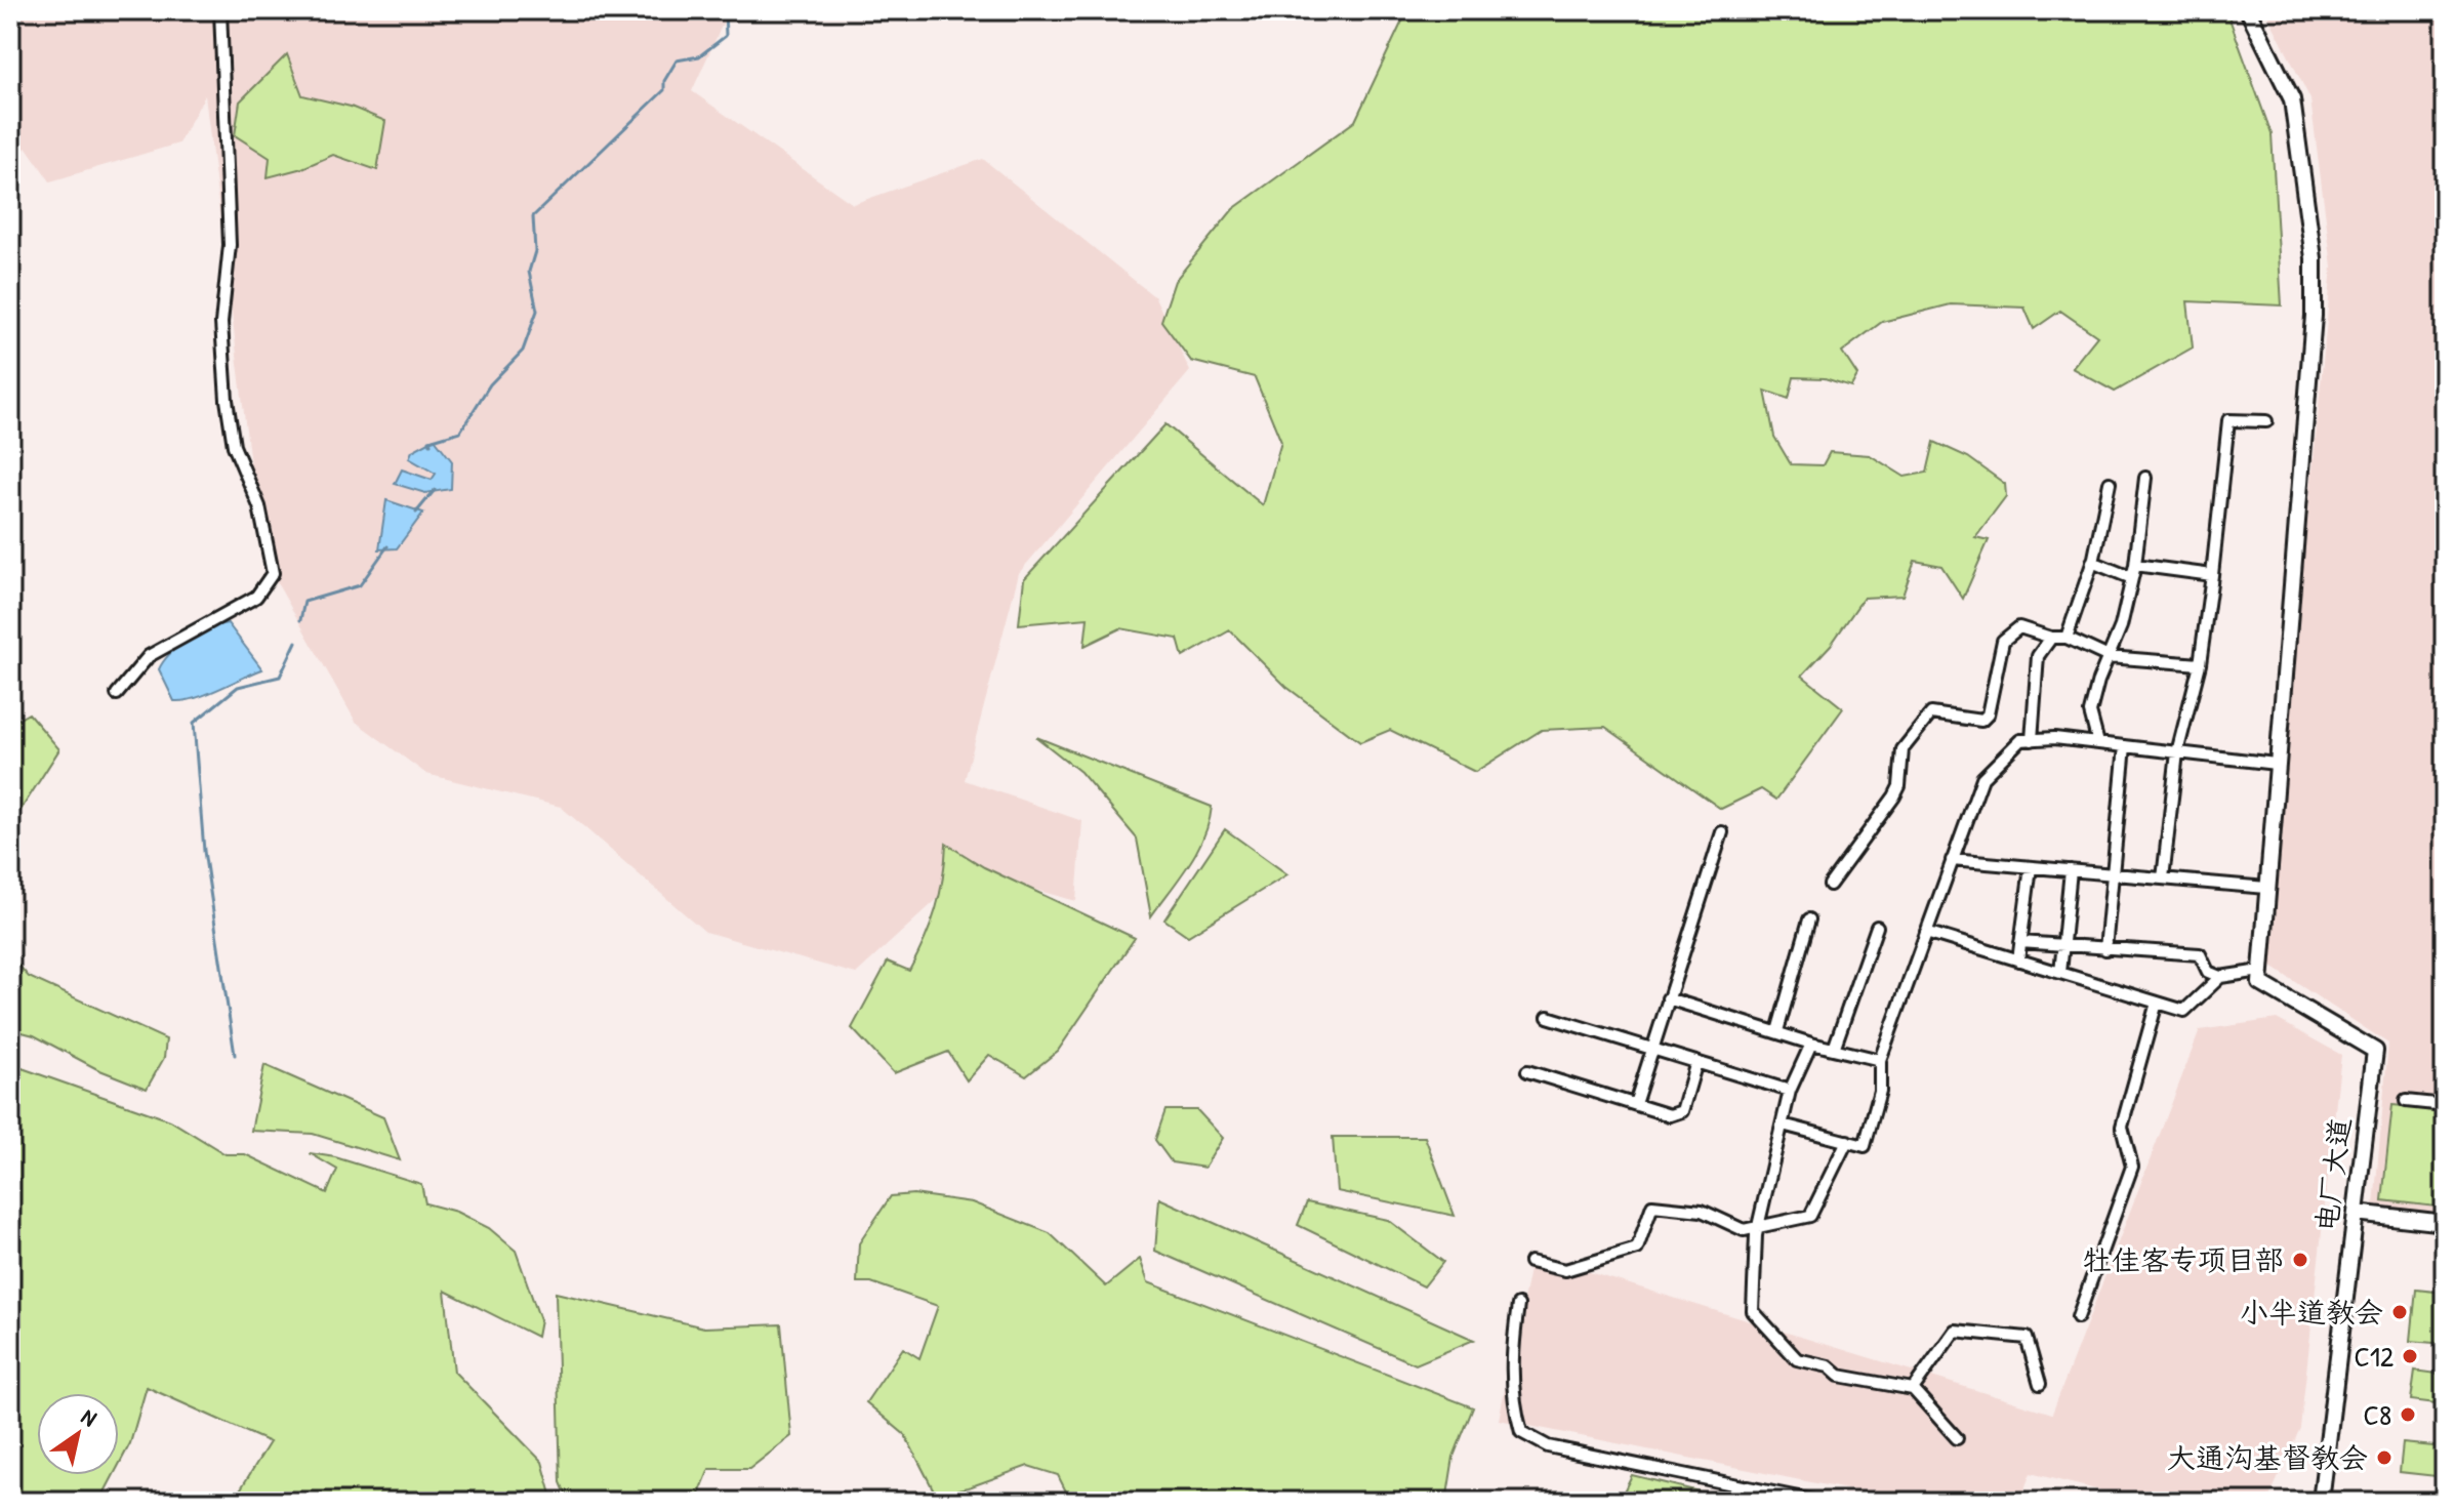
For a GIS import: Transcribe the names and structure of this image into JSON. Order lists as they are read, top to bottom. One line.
{"streets":{"street":["电厂大道"]},"places":["牡佳客专项目部","小半道教会","C12","C8","大通沟基督教会"],"north":"top right"}
